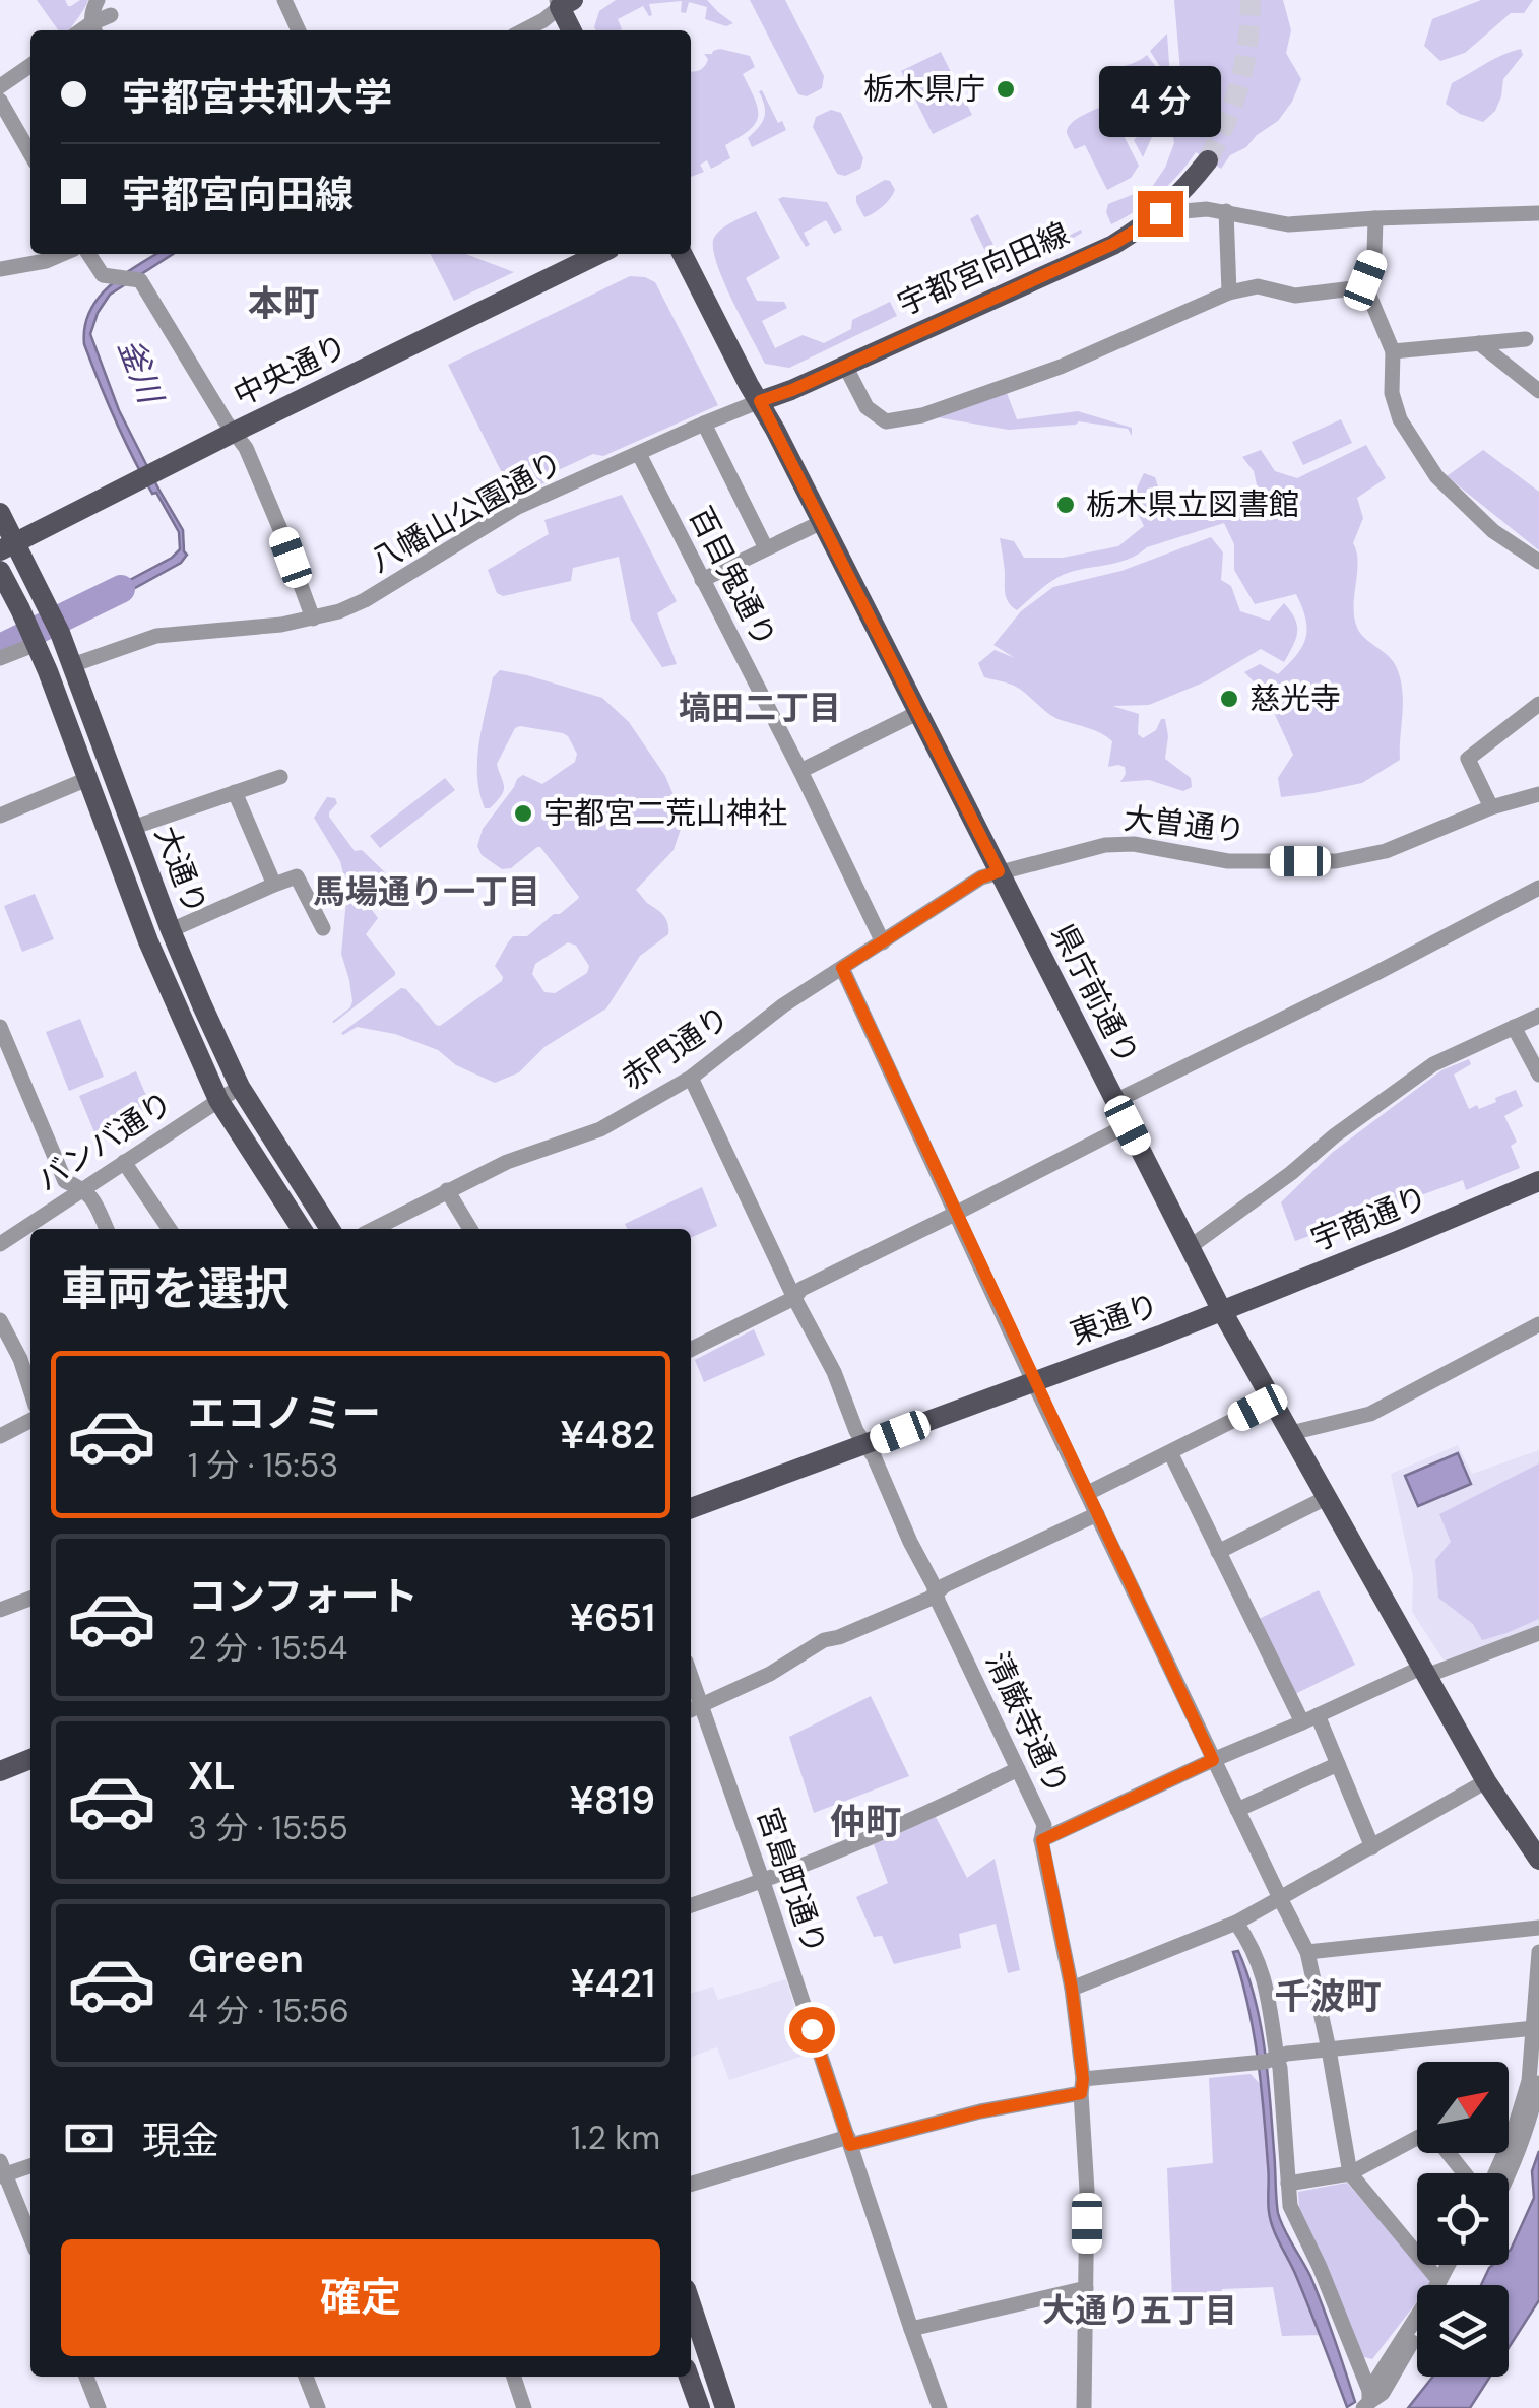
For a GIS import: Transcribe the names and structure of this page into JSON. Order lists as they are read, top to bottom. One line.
{"streets":{"main road":["宇都宮向田線","中央通り","大通り","県庁前通り","宇商通り","東通り"],"street":["八幡山公園通り","百目鬼通り","大曽通り","赤門通り","バンバ通り","清厳寺通り","宮島町通り"]},"crossings":[["宇都宮向田線","八幡山公園通り"],["宇都宮向田線","県庁前通り"],["中央通り","大通り"],["八幡山公園通り","百目鬼通り"],["八幡山公園通り","大通り"],["八幡山公園通り","県庁前通り"],["百目鬼通り","赤門通り"],["大曽通り","県庁前通り"],["大曽通り","赤門通り"],["大通り","バンバ通り"],["県庁前通り","赤門通り"],["県庁前通り","宇商通り"],["県庁前通り","東通り"],["赤門通り","清厳寺通り"],["宇商通り","東通り"],["東通り","清厳寺通り"]],"districts":["本町","塙田二丁目","馬場通り一丁目","仲町","千波町","大通り五丁目"],"water":["釜川"],"places":["栃木県庁","栃木県立図書館","慈光寺","宇都宮二荒山神社"],"north":"top right","page":{"banner":["宇都宮共和大学","宇都宮向田線"],"bubble":"4 分","heading":"車両を選択","list":[{"name":"エコノミー","note":"1 分 · 15:53","value":"¥482"},{"name":"コンフォート","note":"2 分 · 15:54","value":"¥651"},{"name":"XL","note":"3 分 · 15:55","value":"¥819"},{"name":"Green","note":"4 分 · 15:56","value":"¥421"}],"pay":["現金","1.2 km"],"buttons":"確定"}}
